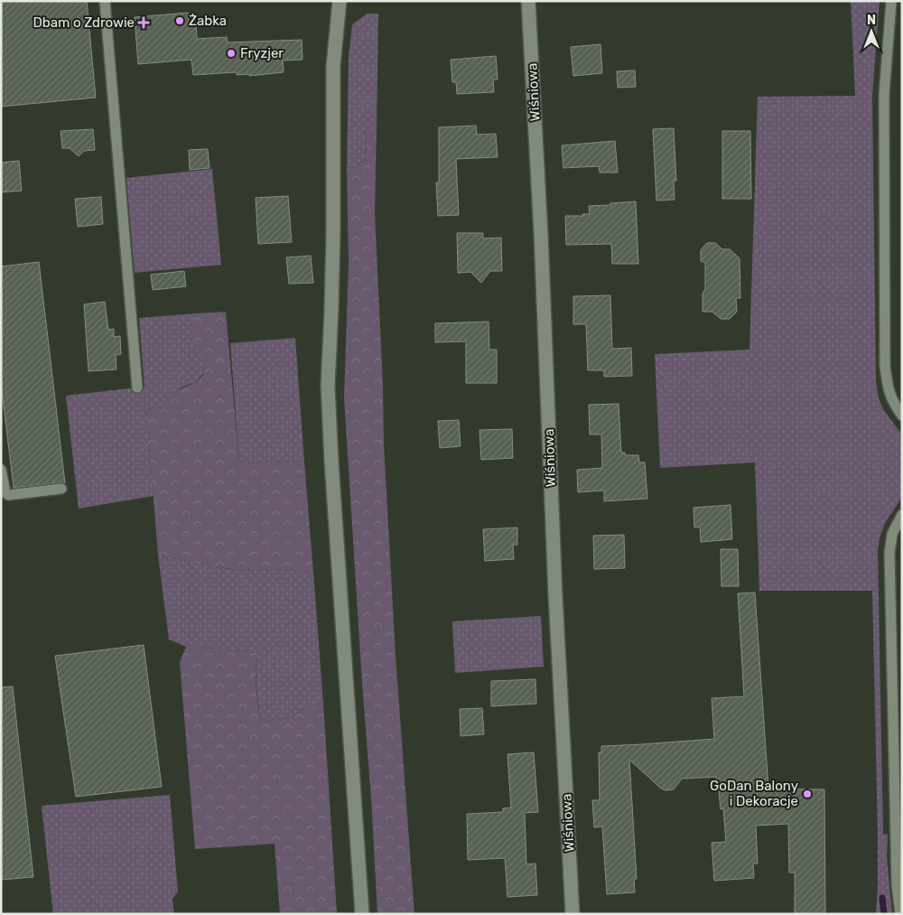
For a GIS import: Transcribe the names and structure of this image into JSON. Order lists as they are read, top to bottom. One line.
{"streets":{"street":["Wiśniowa"]},"places":{"other":["Żabka","Fryzjer","GoDan Balony i Dekoracje"],"health":["Dbam o Zdrowie"]},"north":"top"}
